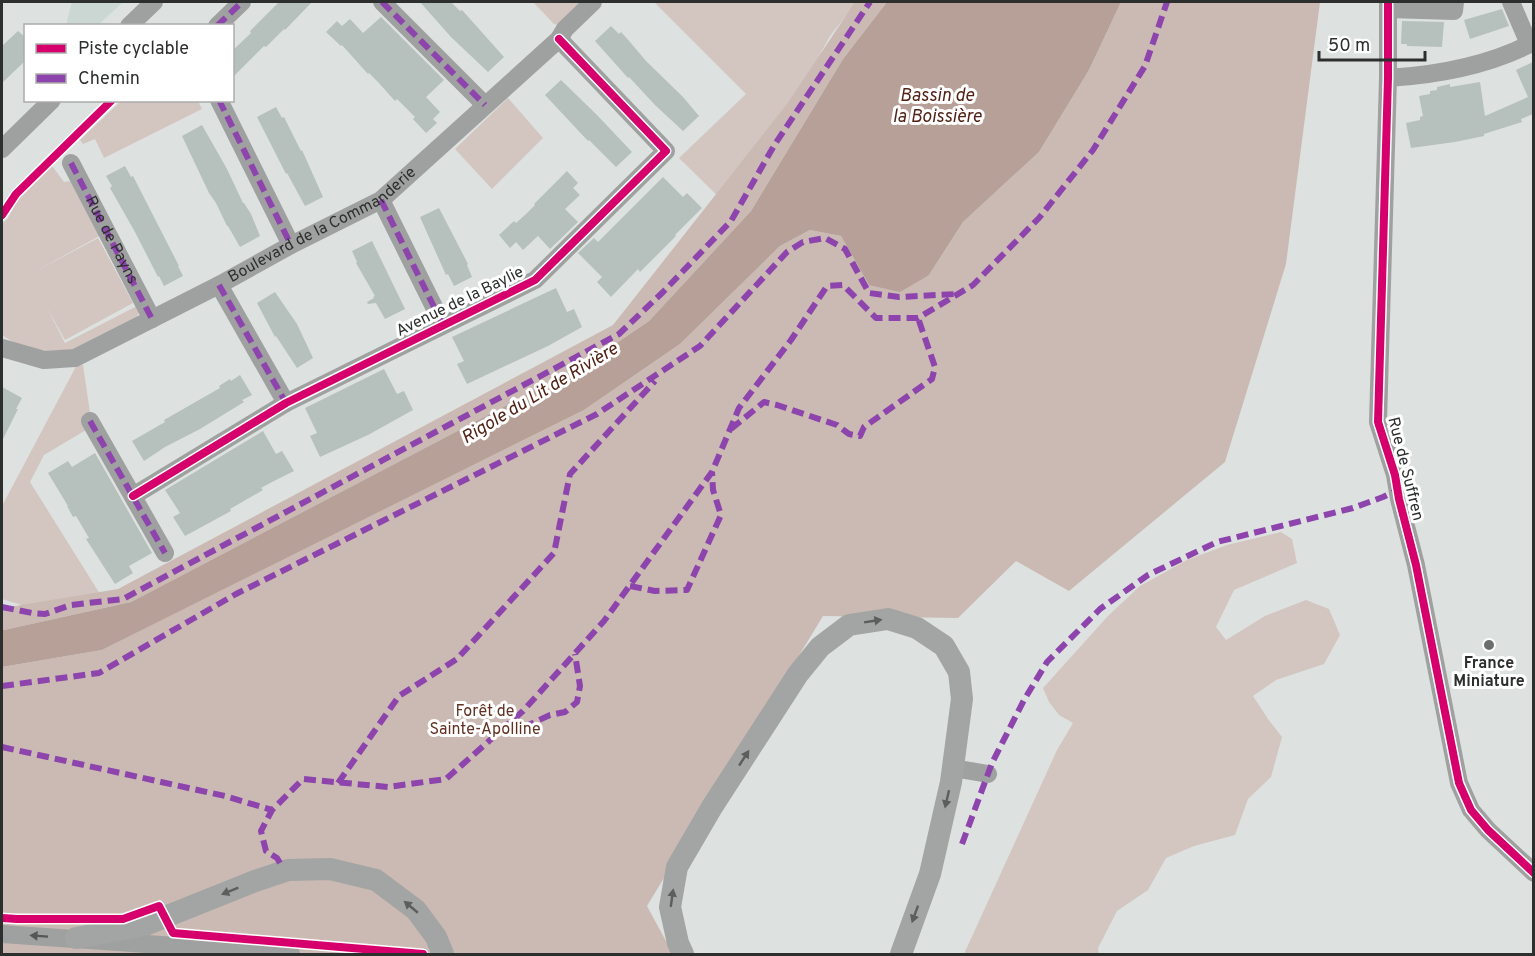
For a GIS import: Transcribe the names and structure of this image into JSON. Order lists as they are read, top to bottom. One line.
{"streets":{"street":["Boulevard de la Commanderie","Rue de Payns","Avenue de la Baylie","Rue de Suffren"]},"crossings":[["Boulevard de la Commanderie","Rue de Payns"],["Boulevard de la Commanderie","Avenue de la Baylie"]],"water":["Bassin de la Boissière","Rigole du Lit de Rivière"],"parks":["Forêt de Sainte-Apolline"],"places":["France Miniature"],"legend":["Piste cyclable","Chemin"],"scale_bar":"50 m"}
